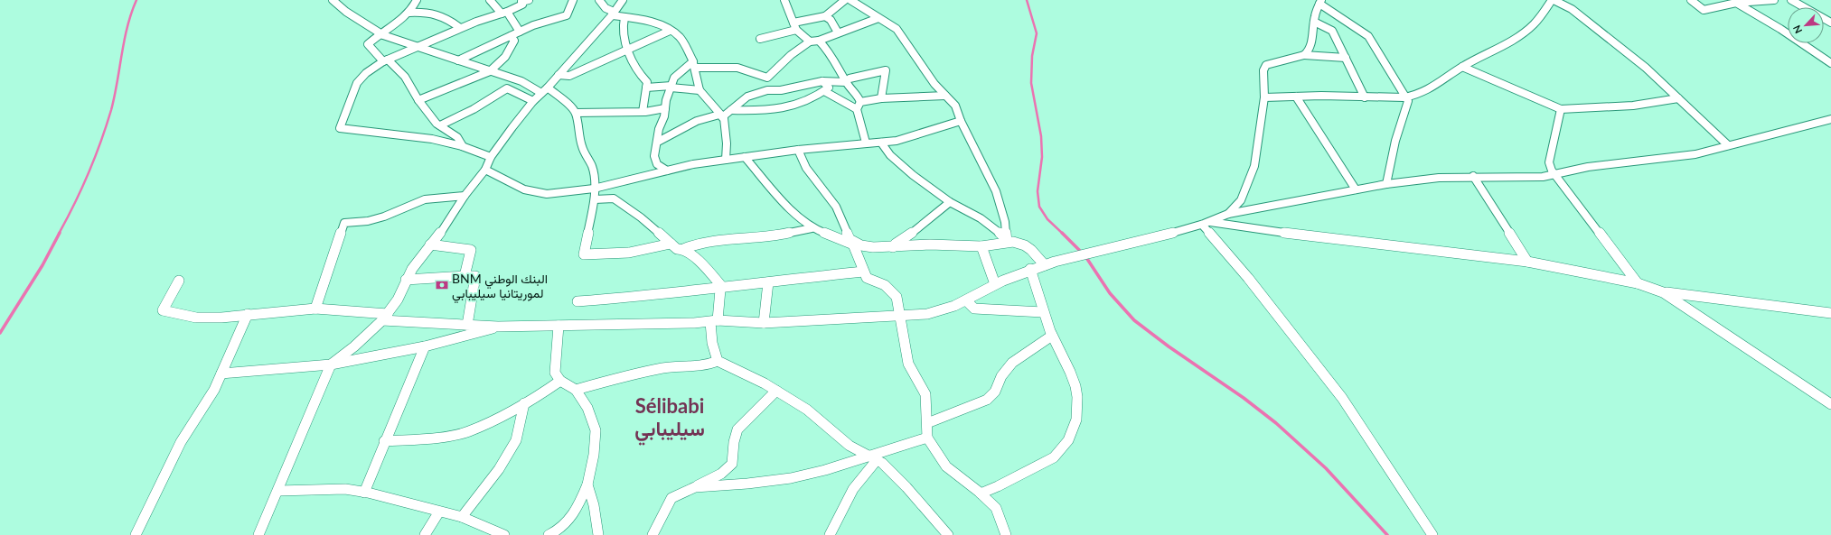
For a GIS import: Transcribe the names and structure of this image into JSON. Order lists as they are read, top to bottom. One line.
{"districts":["Sélibabi سيليبابي"],"places":{"bank":["BNM البنك الوطني لموريتانيا سيليبابي"]},"north":"bottom left"}
